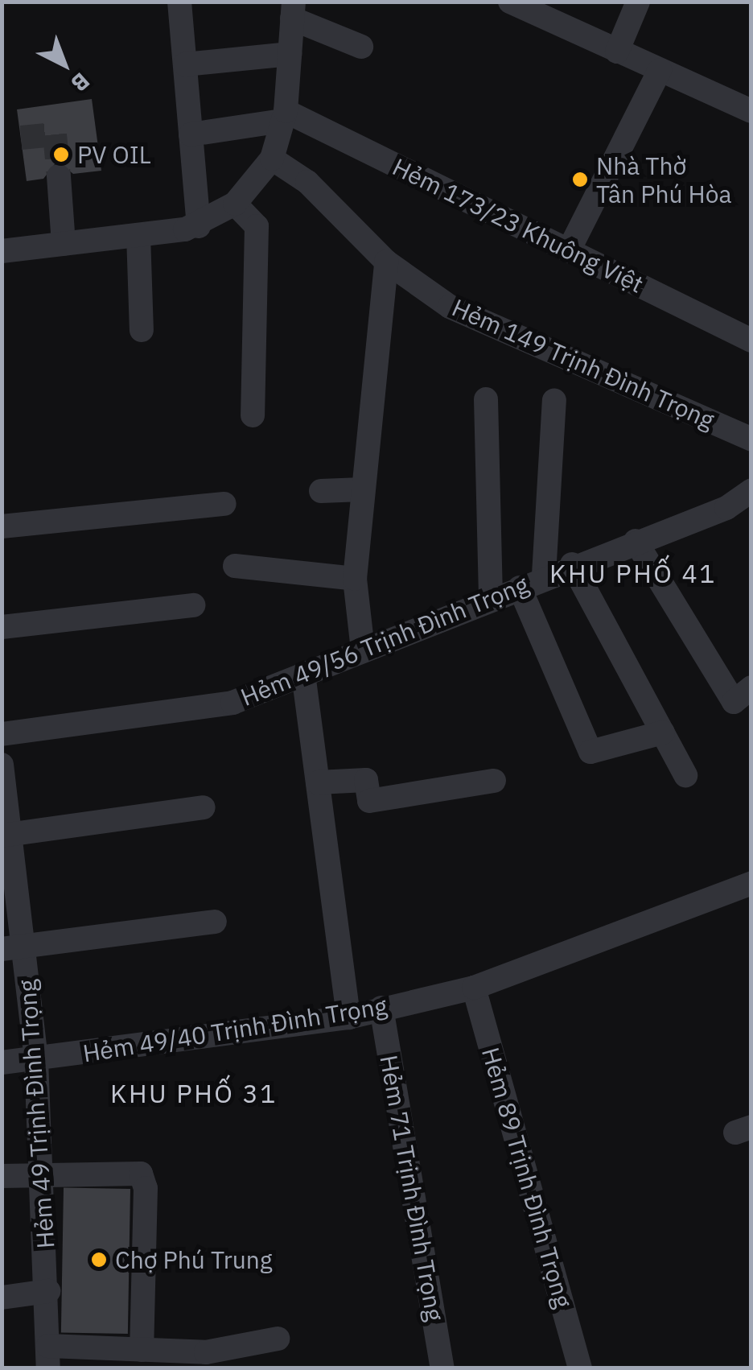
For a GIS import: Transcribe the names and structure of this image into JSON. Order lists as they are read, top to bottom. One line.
{"streets":{"street":["Hẻm 173/23 Khuông Việt","Hẻm 149 Trịnh Đình Trọng","Hẻm 49/56 Trịnh Đình Trọng","Hẻm 49/40 Trịnh Đình Trọng","Hẻm 49 Trịnh Đình Trọng","Hẻm 89 Trịnh Đình Trọng","Hẻm 71 Trịnh Đình Trọng"]},"crossings":[["Hẻm 49/40 Trịnh Đình Trọng","Hẻm 49 Trịnh Đình Trọng"],["Hẻm 49/40 Trịnh Đình Trọng","Hẻm 89 Trịnh Đình Trọng"],["Hẻm 49/40 Trịnh Đình Trọng","Hẻm 71 Trịnh Đình Trọng"]],"districts":["KHU PHỐ 41","KHU PHỐ 31"],"places":["PV OIL","Nhà Thờ Tân Phú Hòa","Chợ Phú Trung"],"north":"bottom right"}
